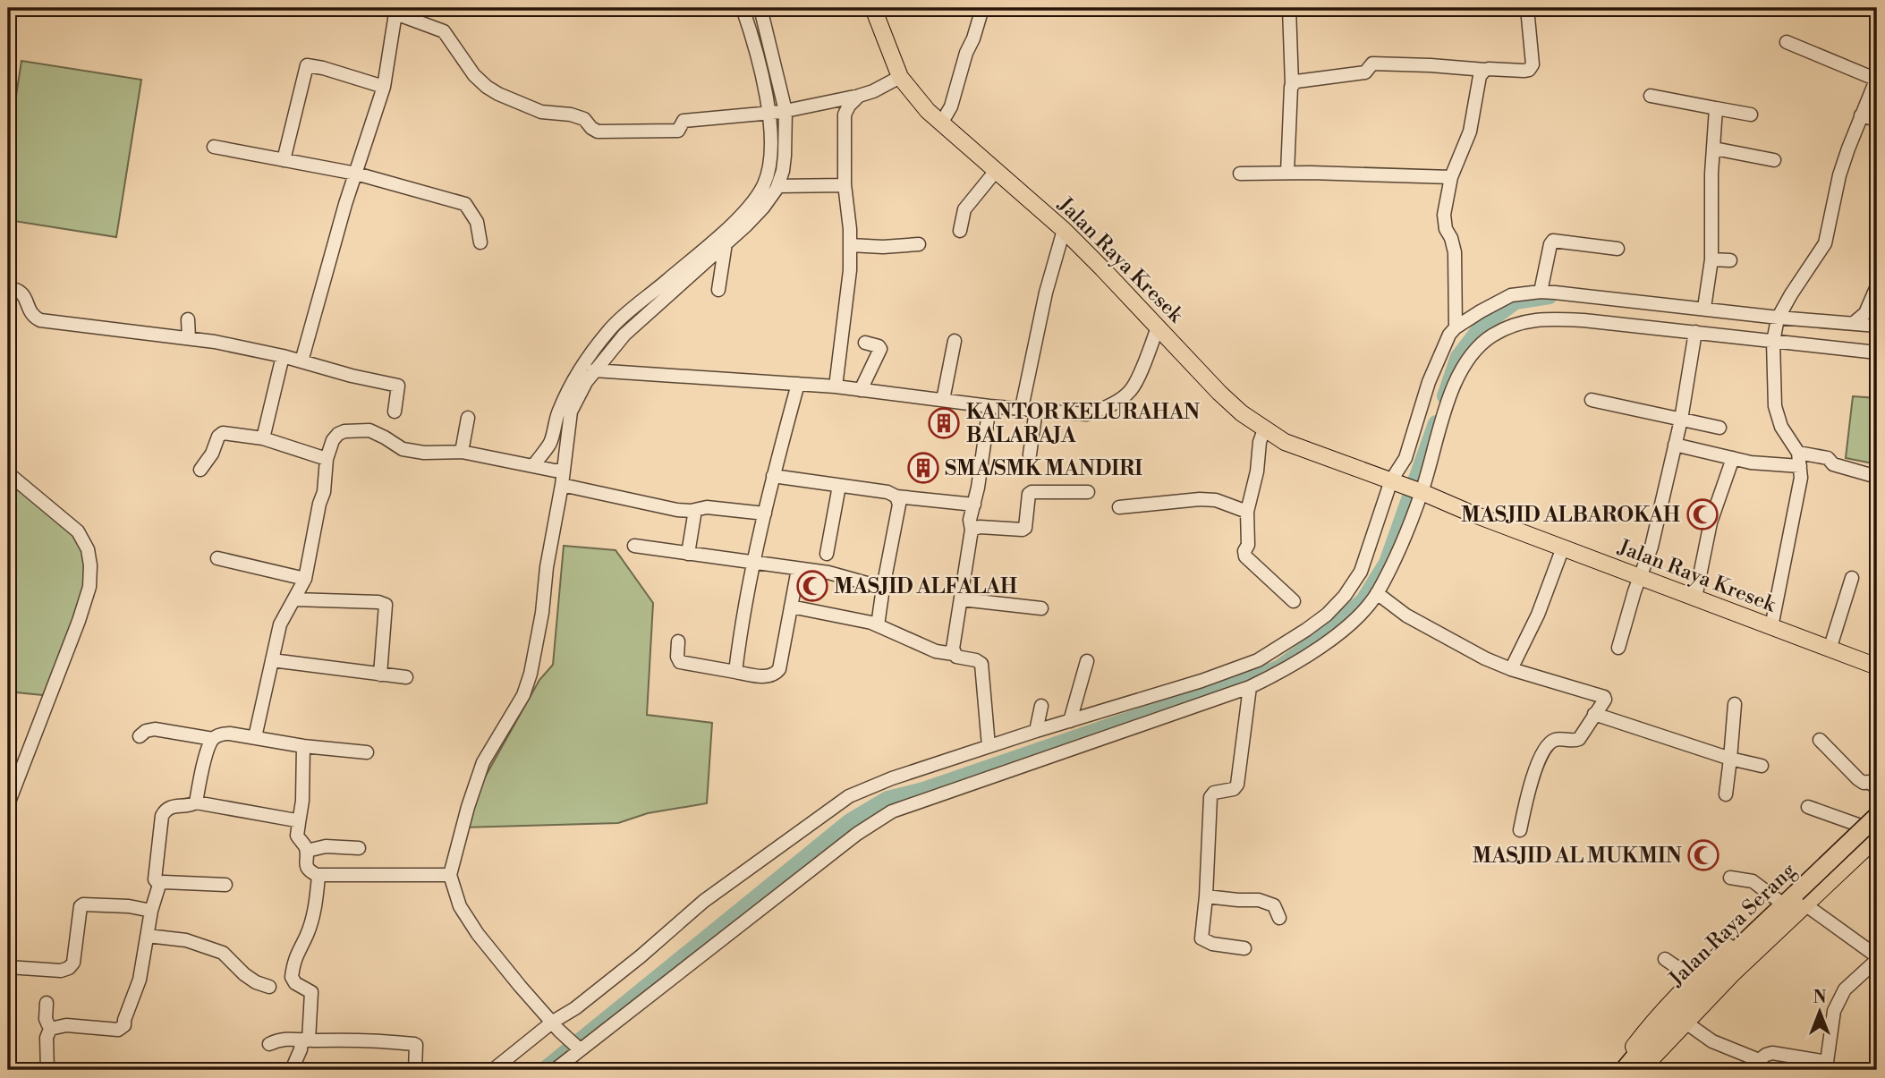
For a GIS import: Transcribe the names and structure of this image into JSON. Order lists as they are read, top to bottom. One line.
{"streets":{"highway":["Jalan Raya Serang"],"main road":["Jalan Raya Kresek"]},"places":{"building":["KANTOR KELURAHAN BALARAJA","SMA/SMK MANDIRI"],"mosque":["MASJID ALBAROKAH","MASJID ALFALAH","MASJID AL MUKMIN"]},"north":"top"}
